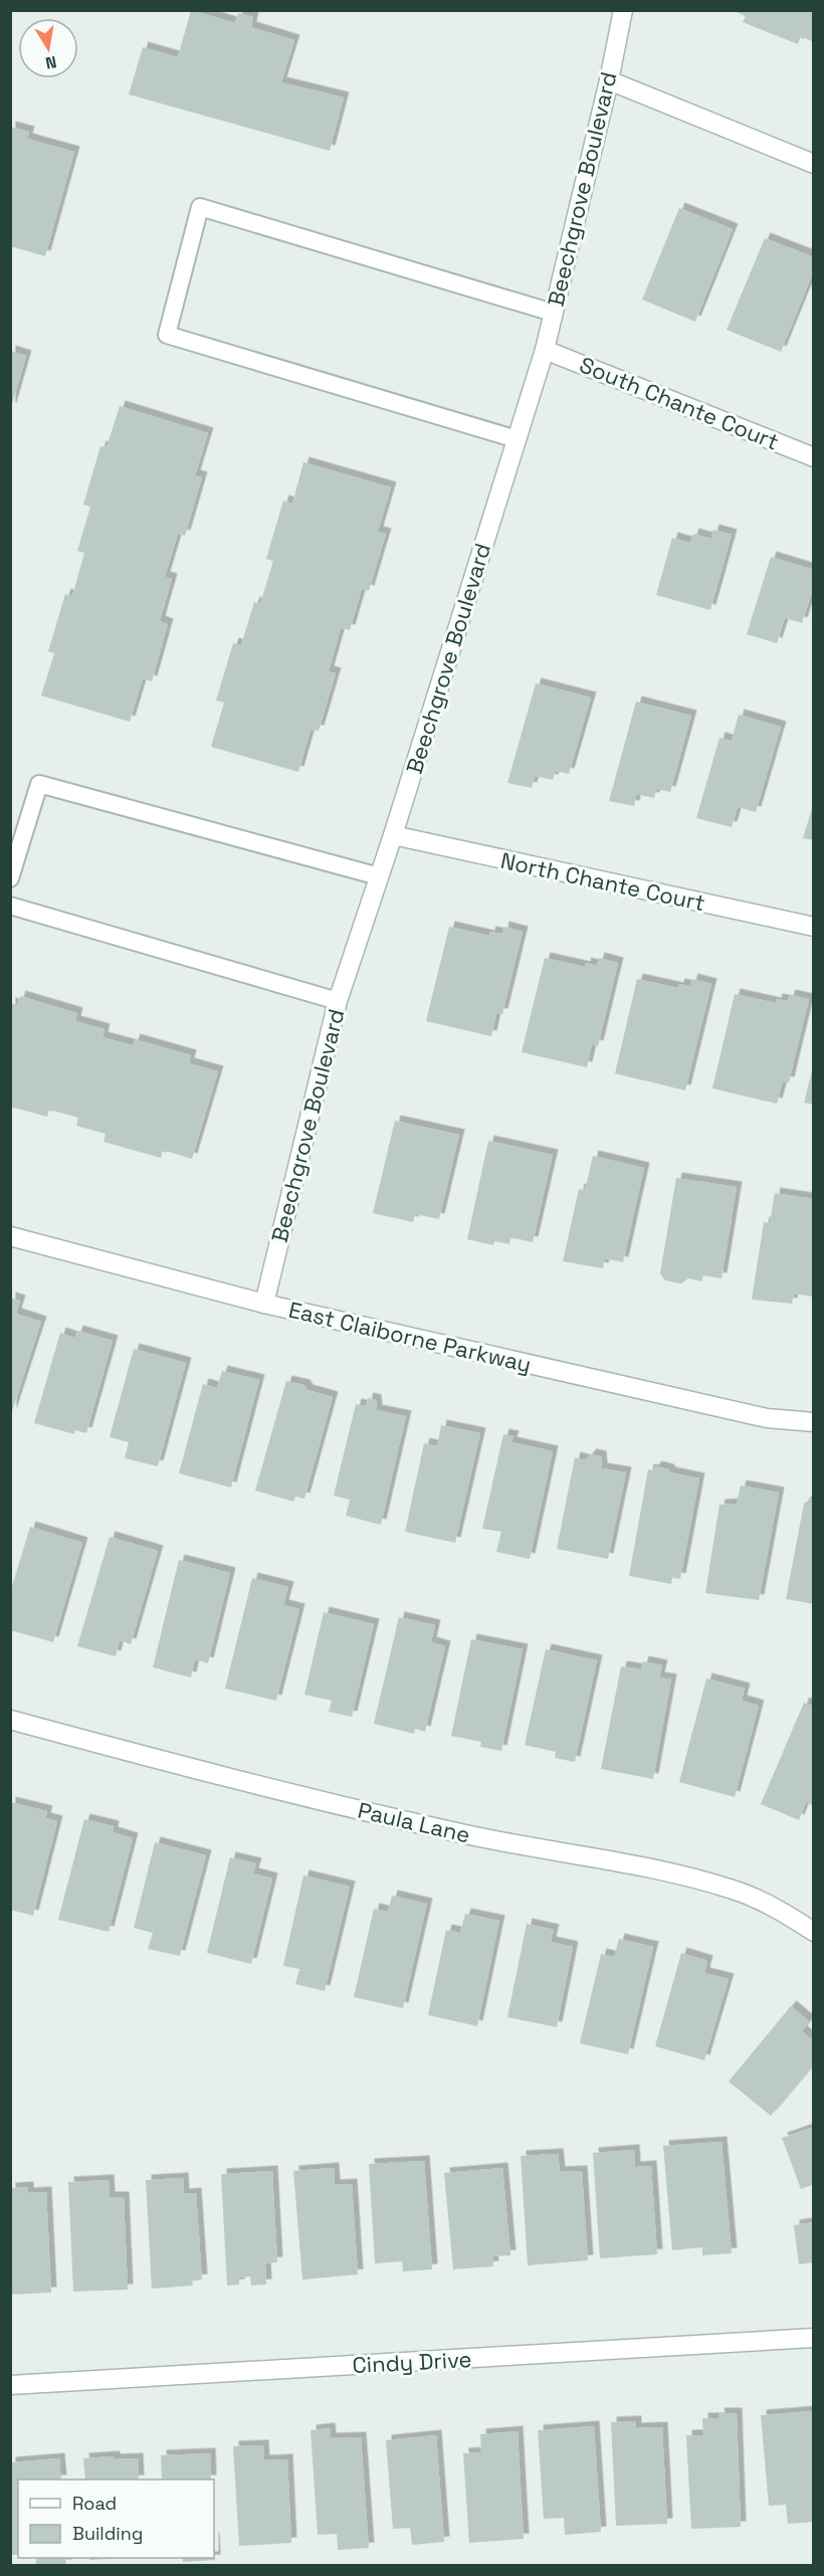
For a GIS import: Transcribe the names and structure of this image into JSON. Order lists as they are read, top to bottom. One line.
{"streets":{"street":["Beechgrove Boulevard","South Chante Court","North Chante Court","East Claiborne Parkway","Paula Lane","Cindy Drive"]},"crossings":[["Beechgrove Boulevard","South Chante Court"],["Beechgrove Boulevard","North Chante Court"],["Beechgrove Boulevard","East Claiborne Parkway"]],"legend":["Road","Building"],"north":"bottom"}
